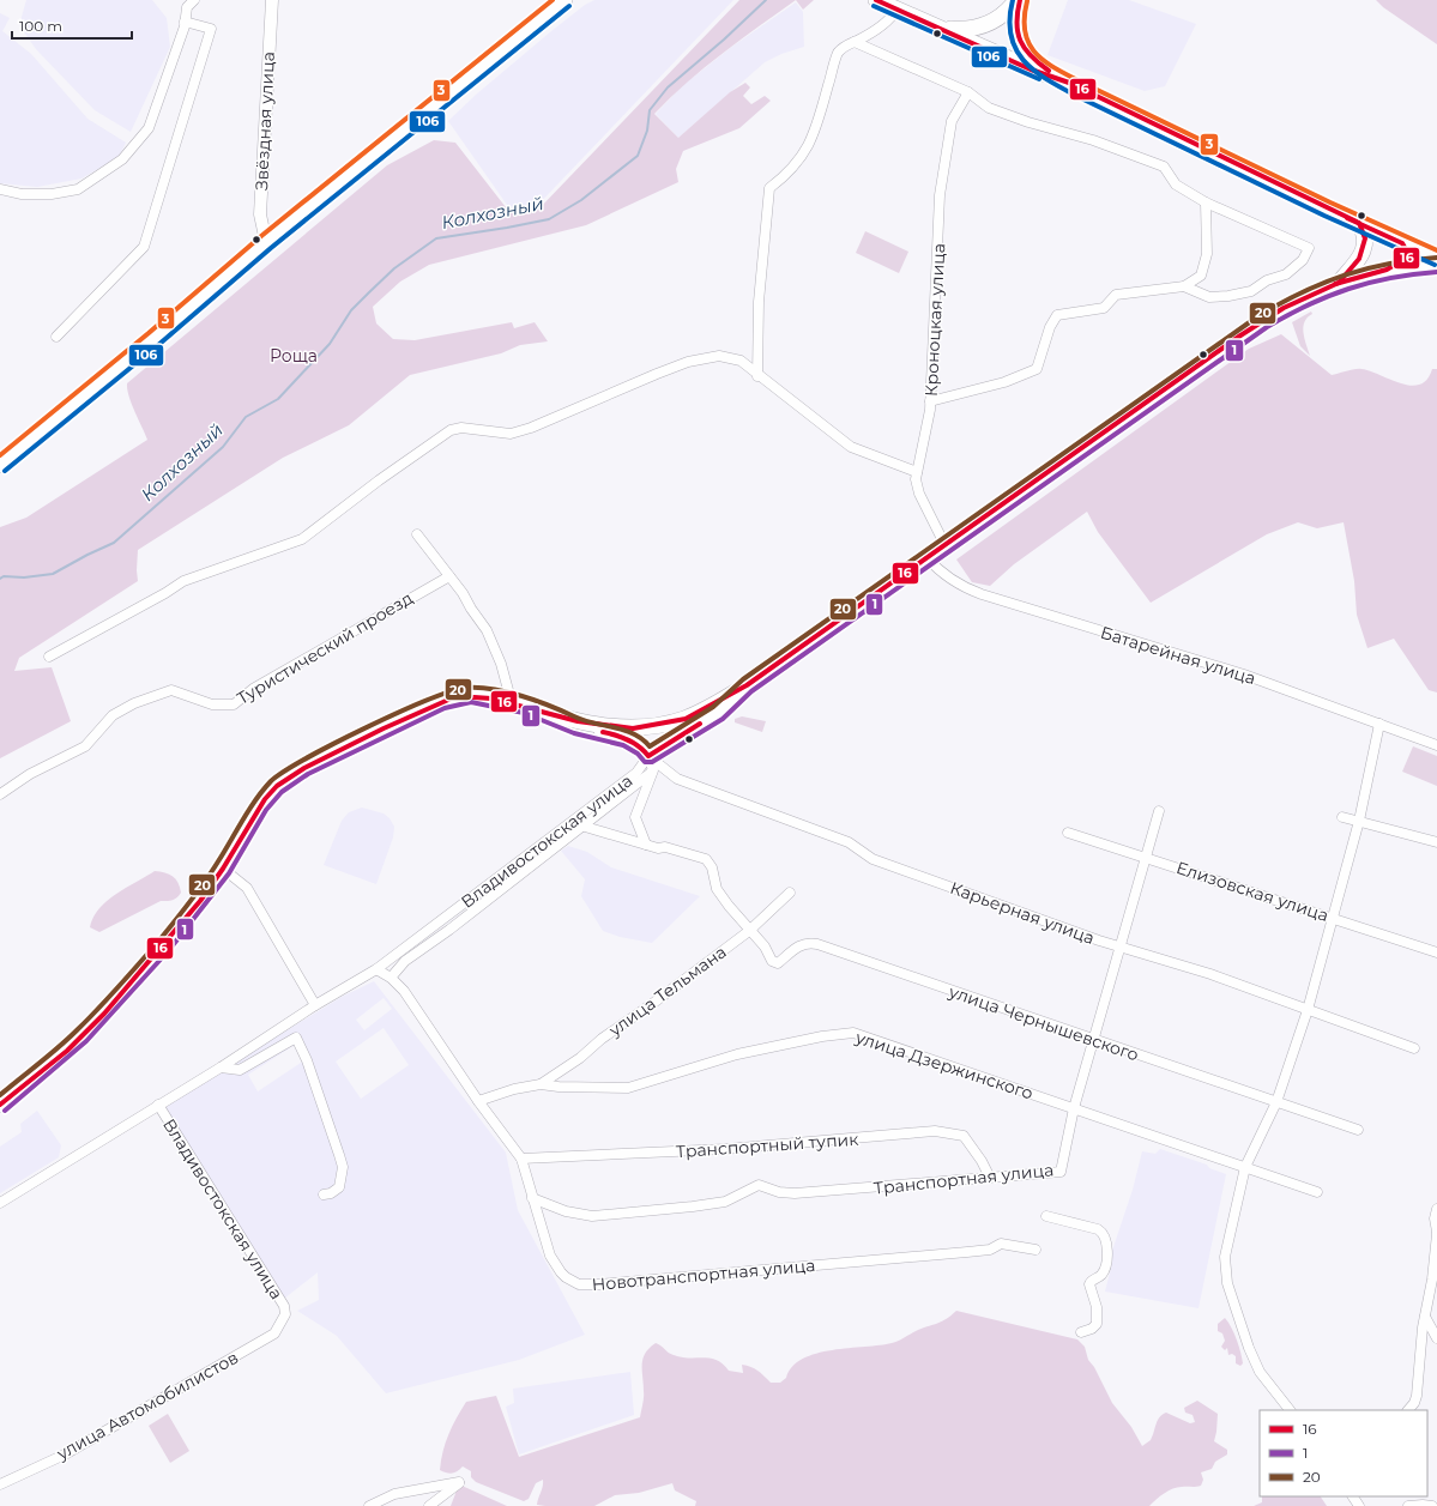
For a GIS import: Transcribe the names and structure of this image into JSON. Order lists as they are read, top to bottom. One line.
{"streets":{"main road":["Владивостокская улица"],"street":["Звёздная улица","Кроноцкая улица","Туристический проезд","Батарейная улица","Елизовская улица","Карьерная улица","улица Тельмана","улица Чернышевского","улица Дзержинского","Транспортный тупик","Транспортная улица","Новотранспортная улица","улица Автомобилистов"]},"crossings":[["Кроноцкая улица","Владивостокская улица"],["Батарейная улица","Владивостокская улица"],["Владивостокская улица","Карьерная улица"],["Владивостокская улица","Новотранспортная улица"],["Владивостокская улица","улица Автомобилистов"],["Елизовская улица","Транспортная улица"],["Карьерная улица","Транспортная улица"],["улица Тельмана","улица Чернышевского"],["улица Тельмана","улица Дзержинского"],["улица Чернышевского","Транспортная улица"],["улица Дзержинского","Транспортная улица"],["улица Дзержинского","Новотранспортная улица"],["Транспортный тупик","Транспортная улица"],["Транспортный тупик","Новотранспортная улица"],["Транспортная улица","Новотранспортная улица"]],"water":["Колхозный"],"parks":["Роща"],"lines":["transit line 16","transit line 106","transit line 3","transit line 20","transit line 1"],"legend":["16","1","20"],"scale_bar":"100 m"}
